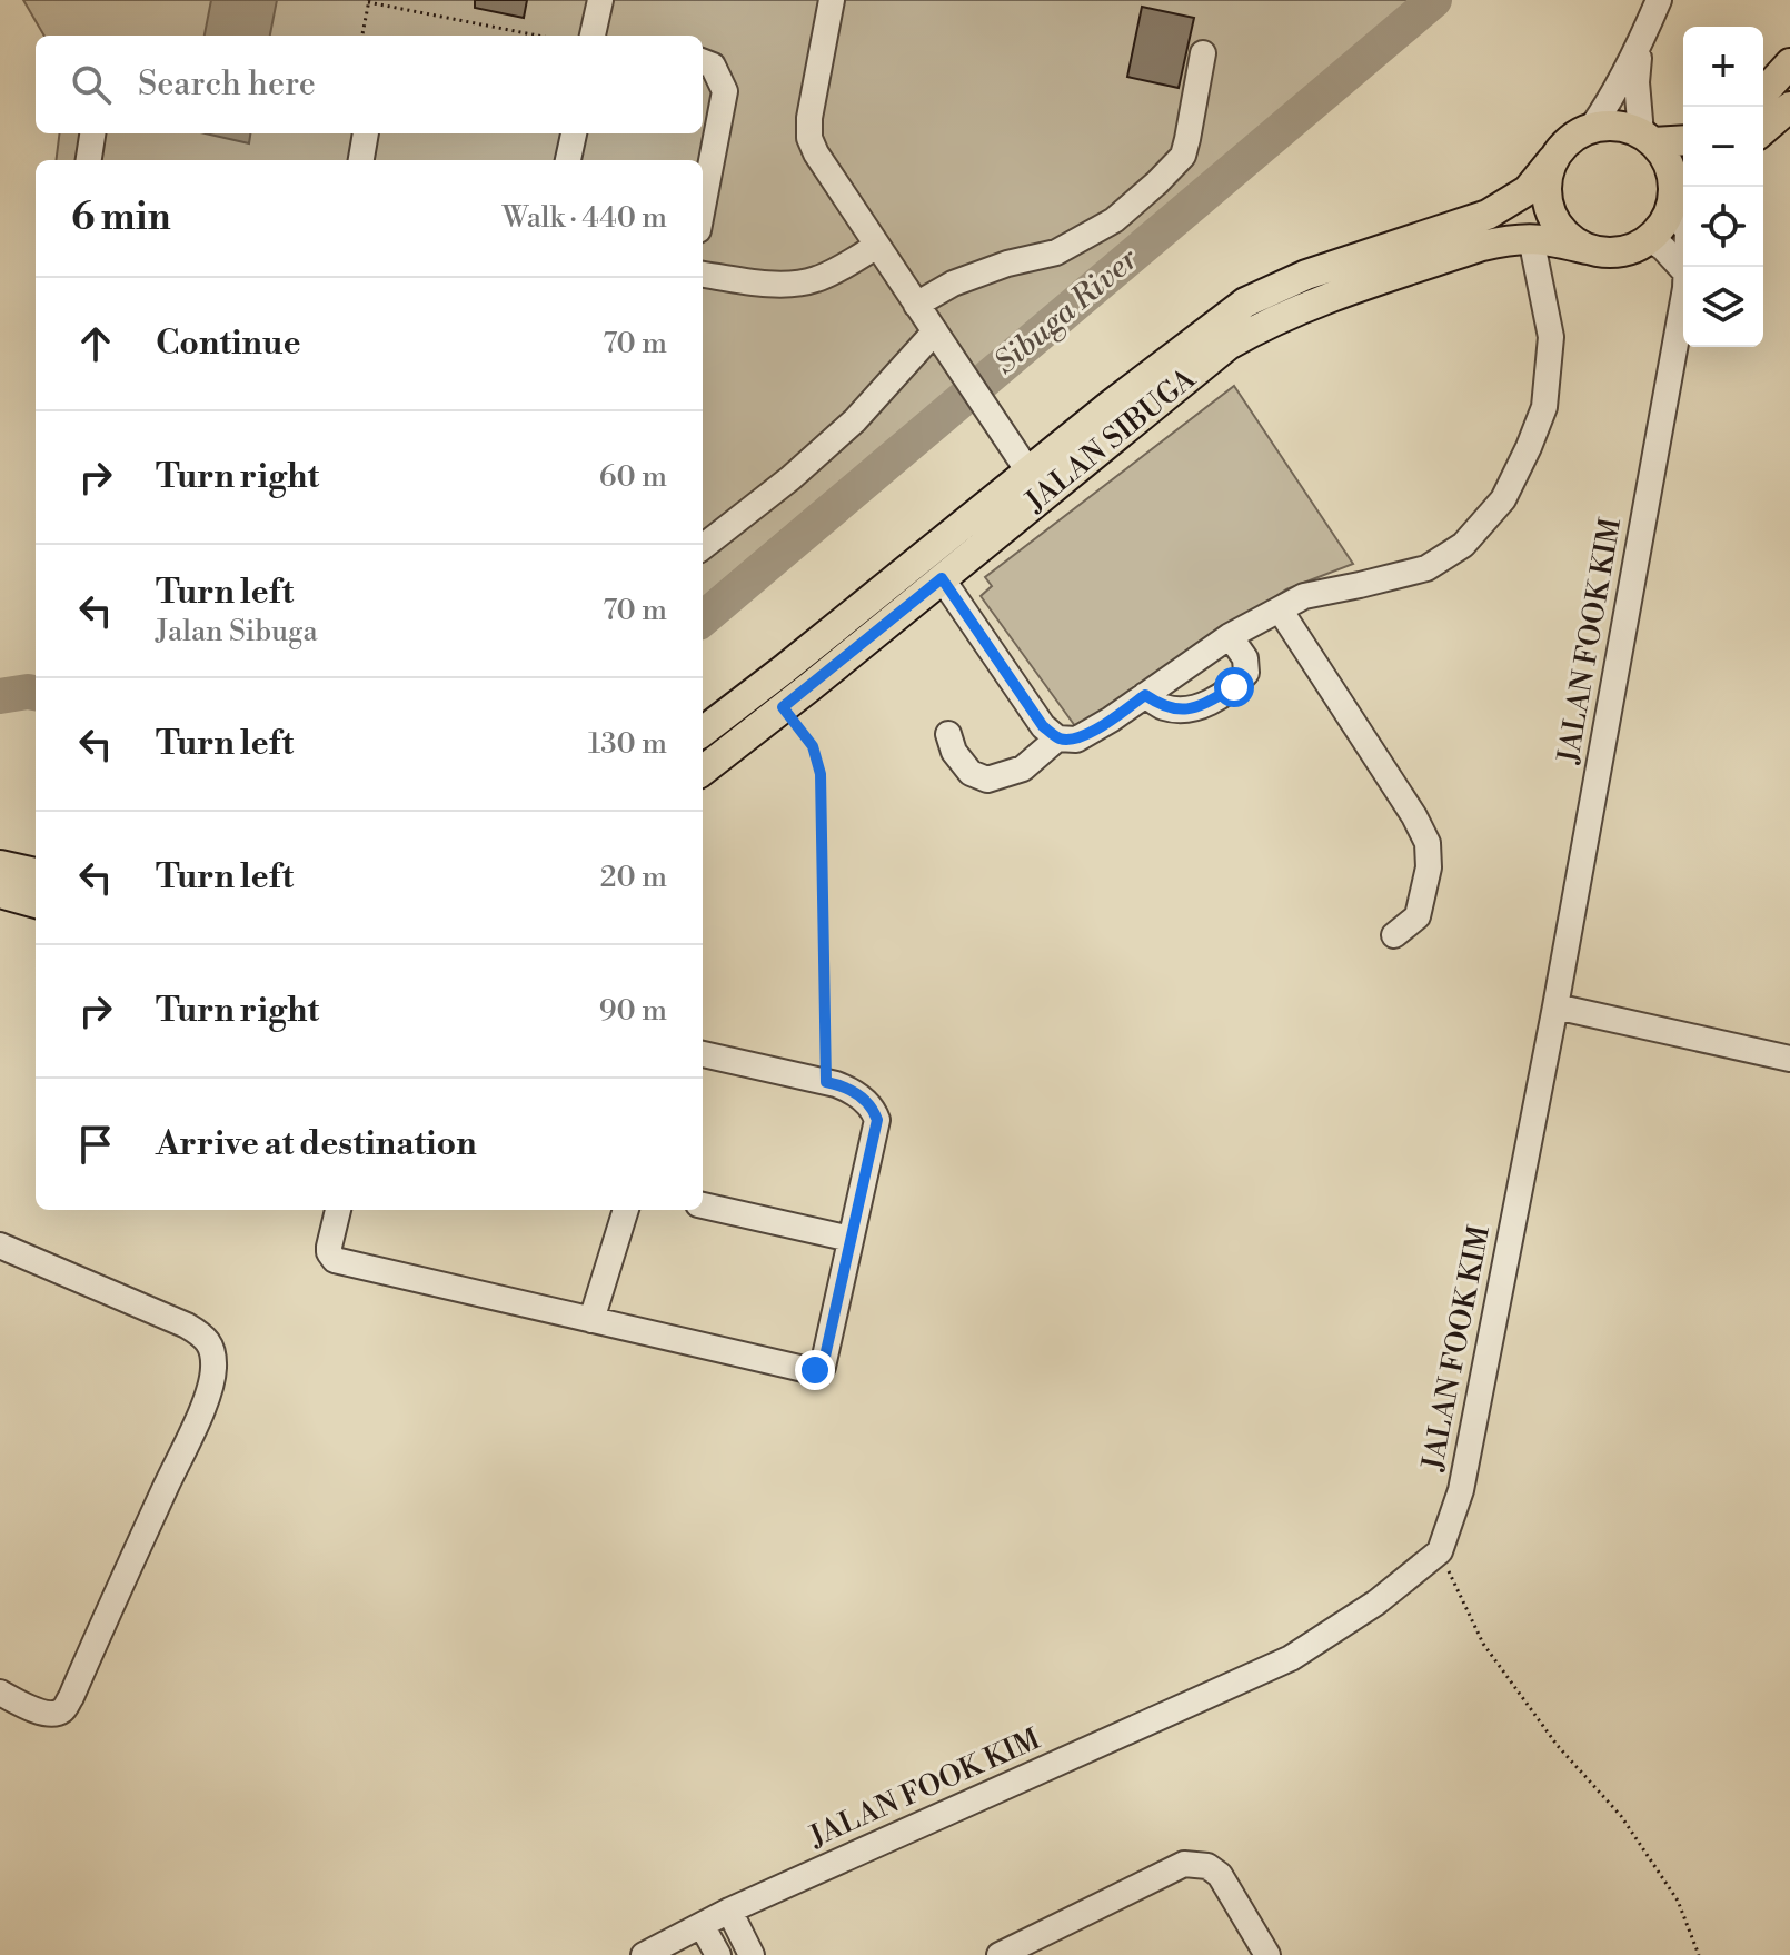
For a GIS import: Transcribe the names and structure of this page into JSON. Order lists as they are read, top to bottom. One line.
{"streets":{"main road":["JALAN SIBUGA"],"street":["JALAN FOOK KIM"]},"crossings":[["JALAN SIBUGA","JALAN FOOK KIM"]],"water":["Sibuga River"],"page":{"map_buttons":["+","−"],"search":"Search here","heading":["6 min","Walk · 440 m"],"list":[["Continue","70 m"],["Turn right","60 m"],["Turn left","Jalan Sibuga","70 m"],["Turn left","130 m"],["Turn left","20 m"],["Turn right","90 m"],"Arrive at destination"]}}
